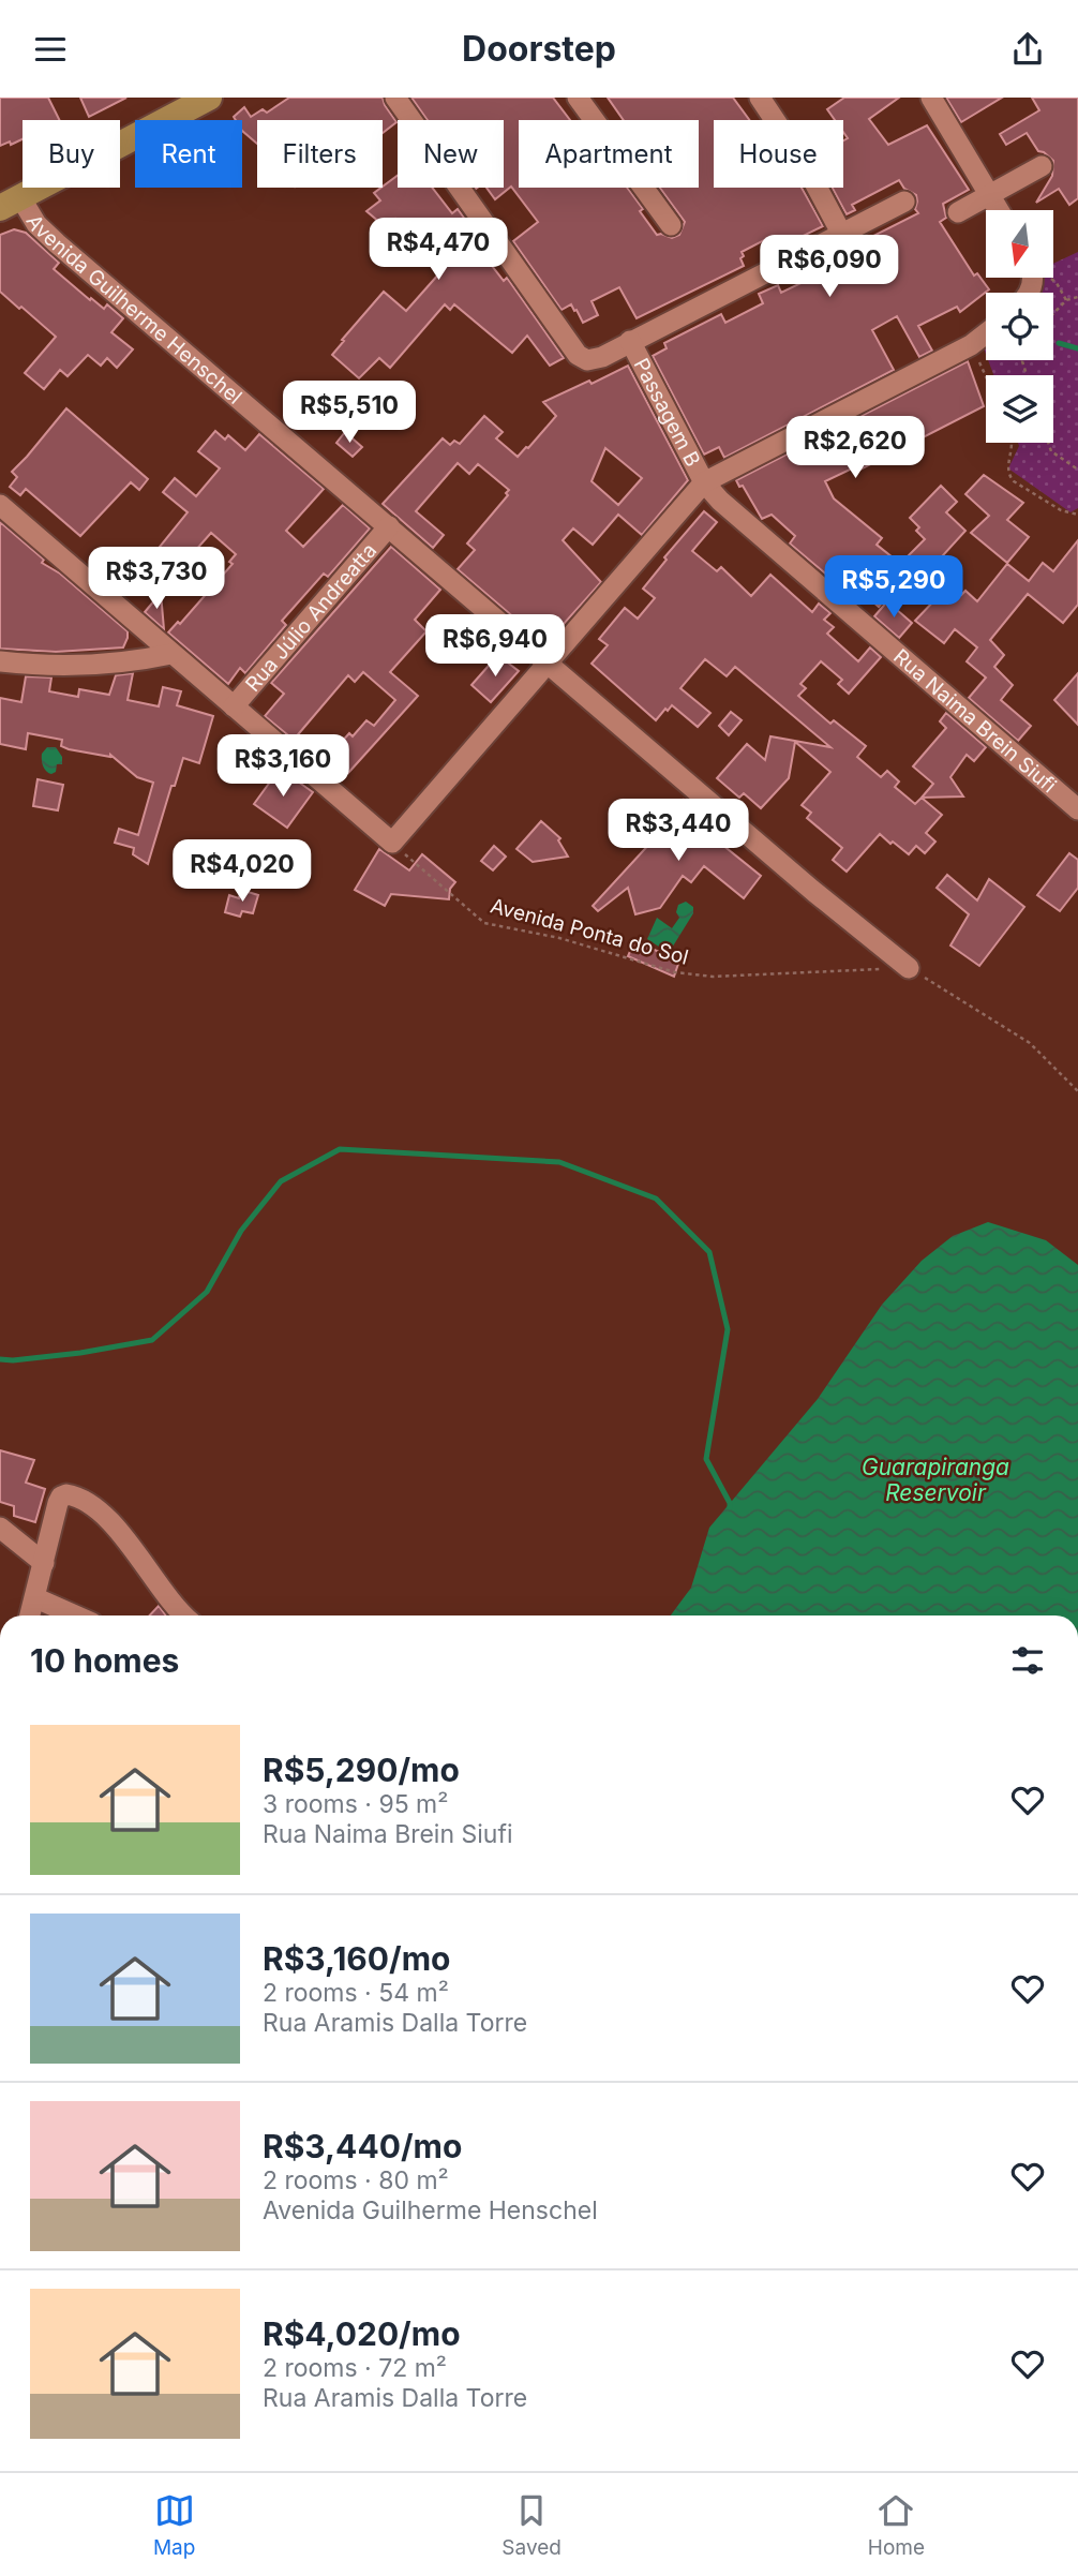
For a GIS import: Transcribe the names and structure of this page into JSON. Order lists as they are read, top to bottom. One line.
{"streets":{"street":["Avenida Guilherme Henschel","Passagem B","Rua Júlio Andreatta","Rua Naima Brein Siufi"],"path":["Avenida Ponta do Sol"]},"crossings":[["Avenida Guilherme Henschel","Rua Júlio Andreatta"],["Avenida Guilherme Henschel","Avenida Ponta do Sol"],["Passagem B","Rua Naima Brein Siufi"]],"water":["Guarapiranga Reservoir"],"north":"bottom","page":{"header":"Doorstep","chip":["Buy","Rent","Filters","New","Apartment","House"],"price":["R$4,470","R$6,090","R$5,510","R$2,620","R$3,730","R$5,290","R$6,940","R$3,160","R$3,440","R$4,020"],"heading":"10 homes","list":[{"name":"R$5,290/mo","note":"3 rooms · 95 m² · Rua Naima Brein Siufi"},{"name":"R$3,160/mo","note":"2 rooms · 54 m² · Rua Aramis Dalla Torre"},{"name":"R$3,440/mo","note":"2 rooms · 80 m² · Avenida Guilherme Henschel"},{"name":"R$4,020/mo","note":"2 rooms · 72 m² · Rua Aramis Dalla Torre"}],"tabs":["Map","Saved","Home"]}}
